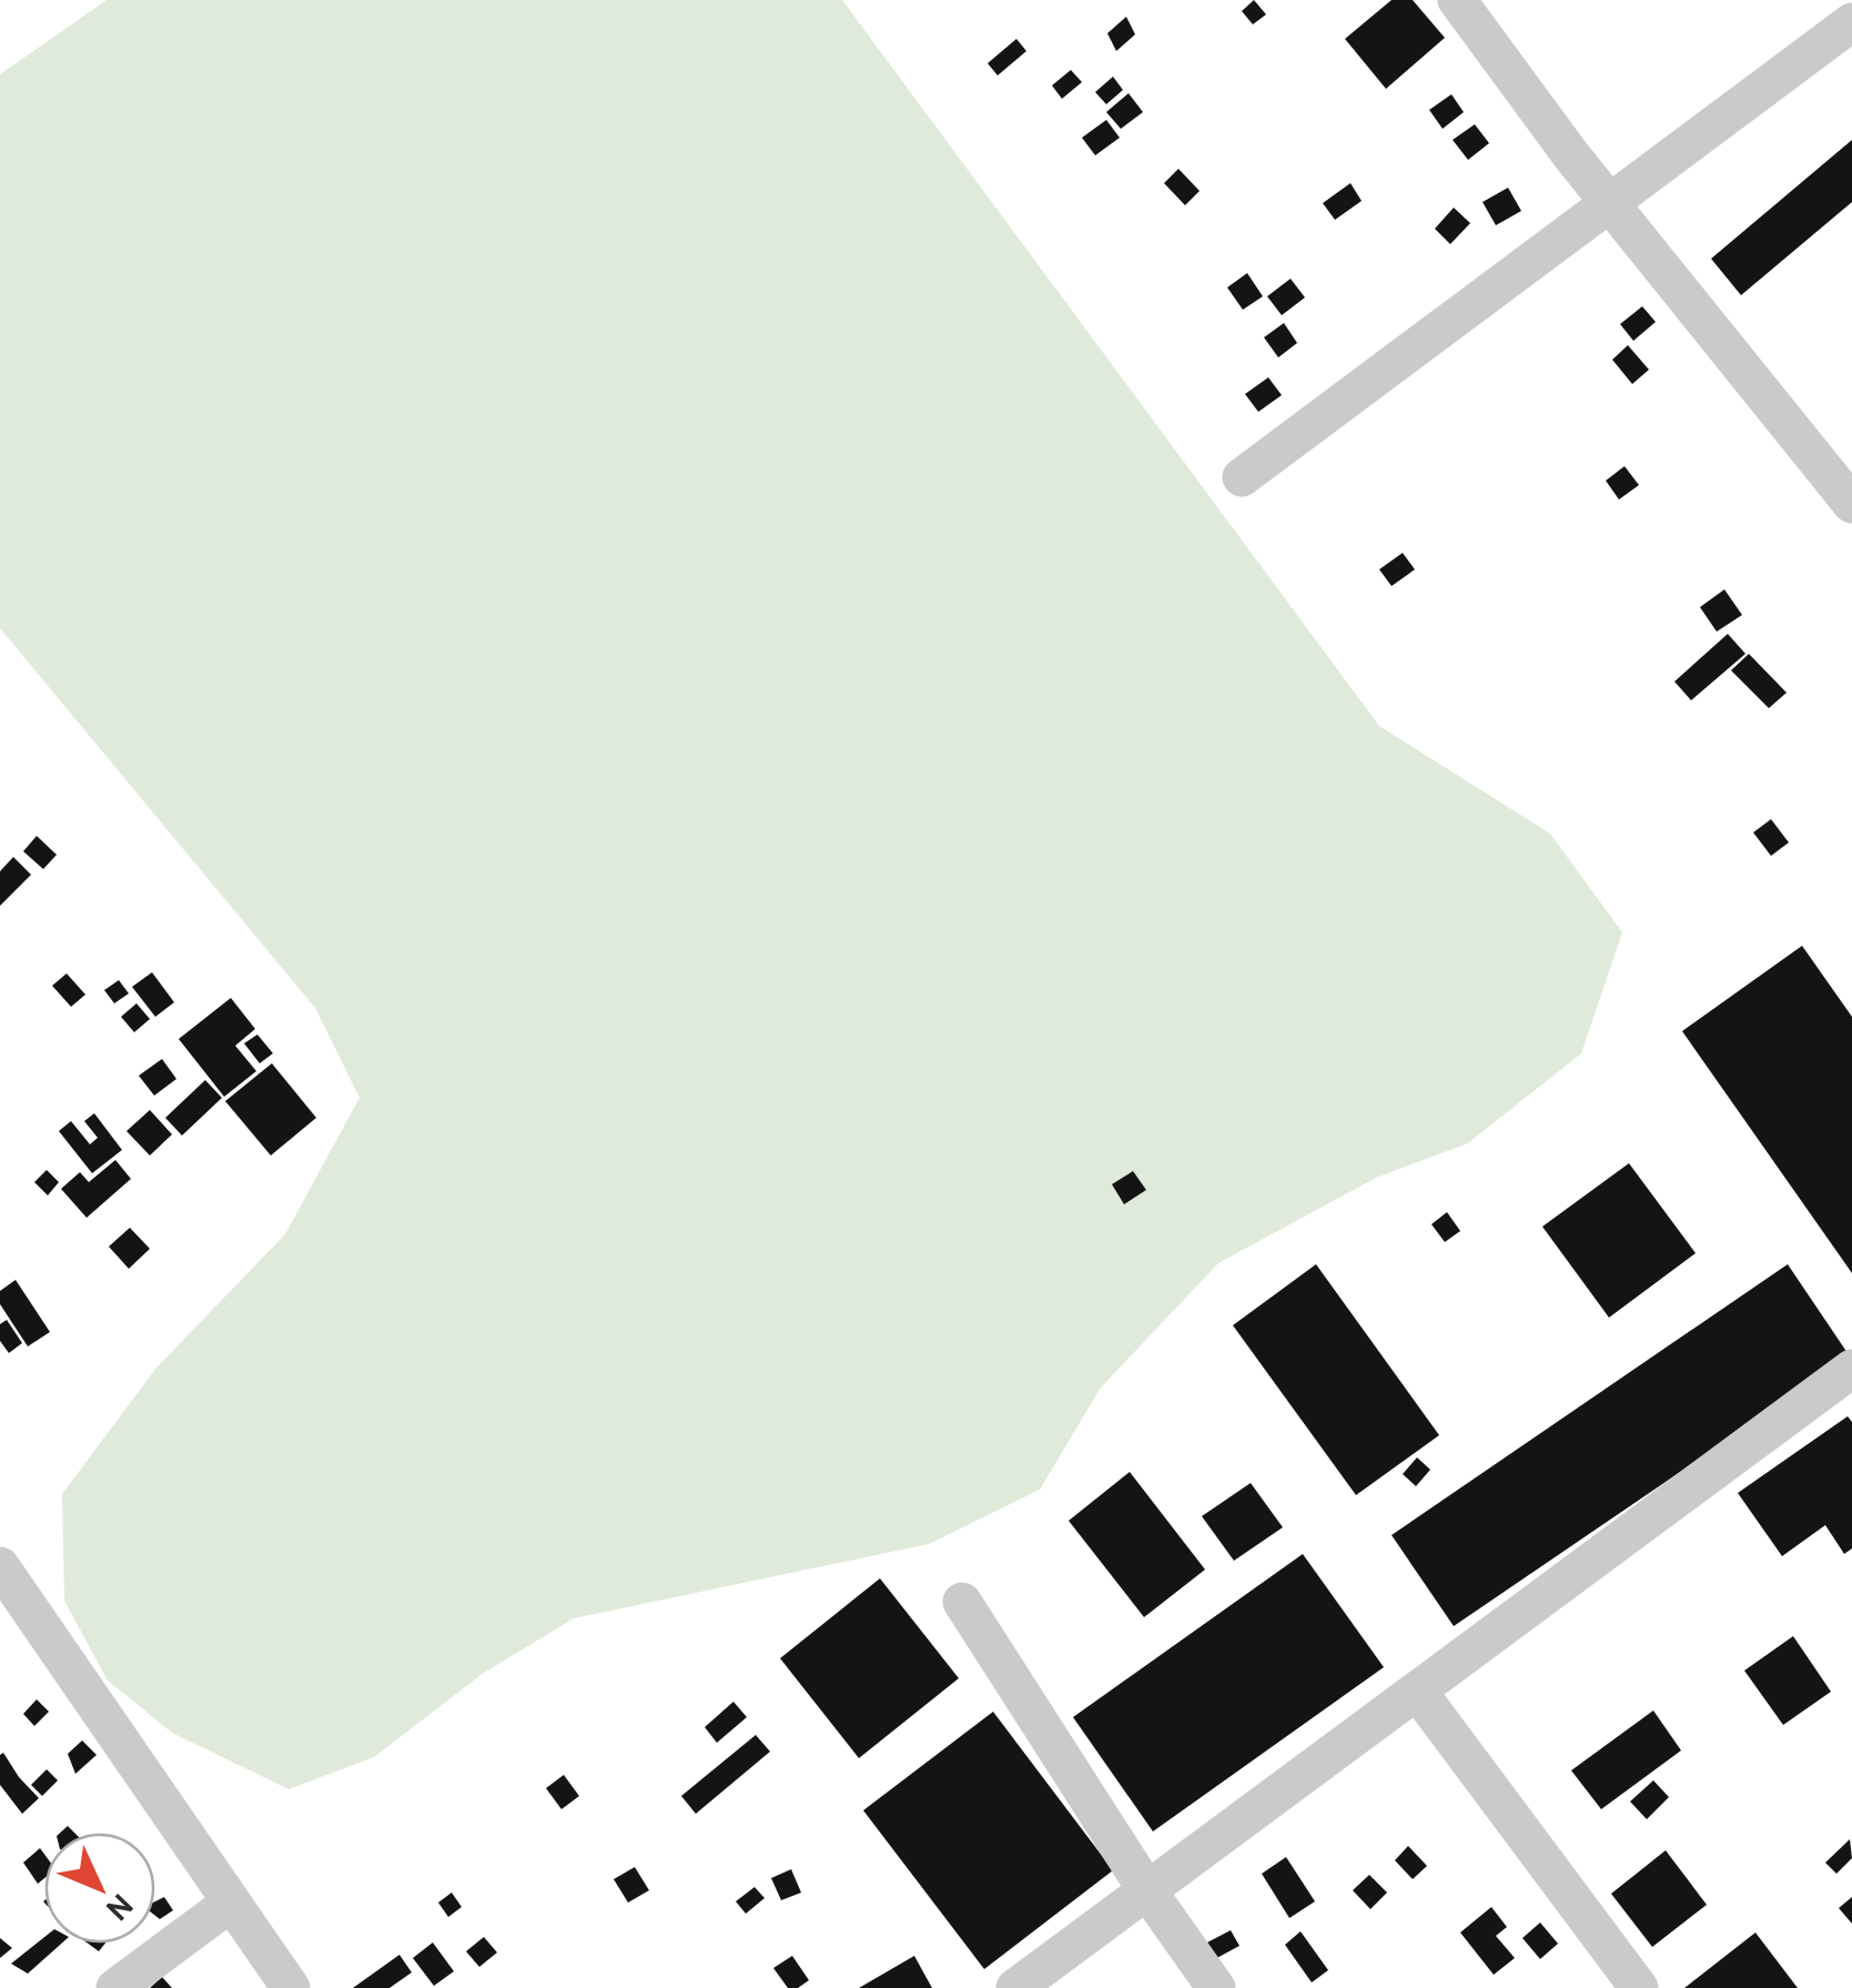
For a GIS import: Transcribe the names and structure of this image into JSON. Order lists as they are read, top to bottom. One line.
{"north":"bottom right"}
